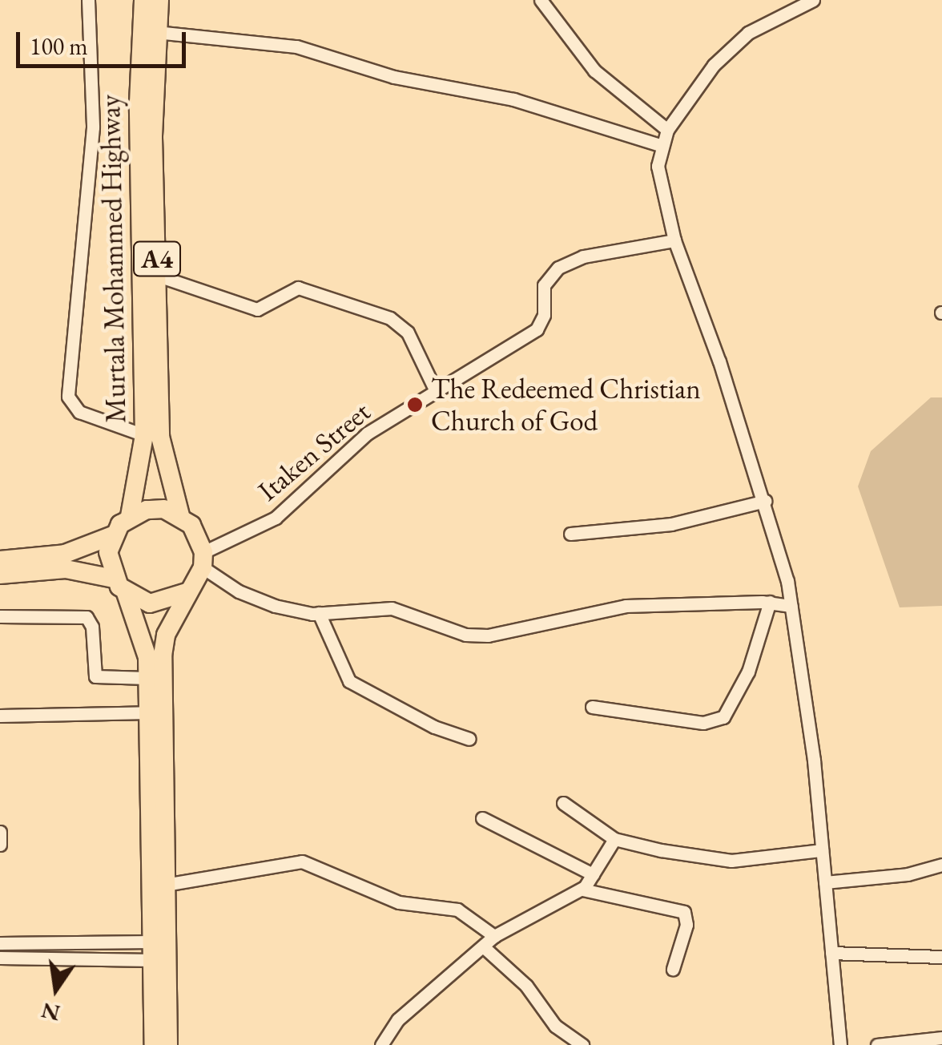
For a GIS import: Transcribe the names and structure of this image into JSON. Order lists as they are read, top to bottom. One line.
{"streets":{"highway":["Murtala Mohammed Highway","A4"],"street":["Itaken Street"]},"crossings":[["Murtala Mohammed Highway","A4"],["Murtala Mohammed Highway","Itaken Street"],["A4","Itaken Street"]],"places":["The Redeemed Christian Church of God"],"scale_bar":"100 m","north":"bottom"}
